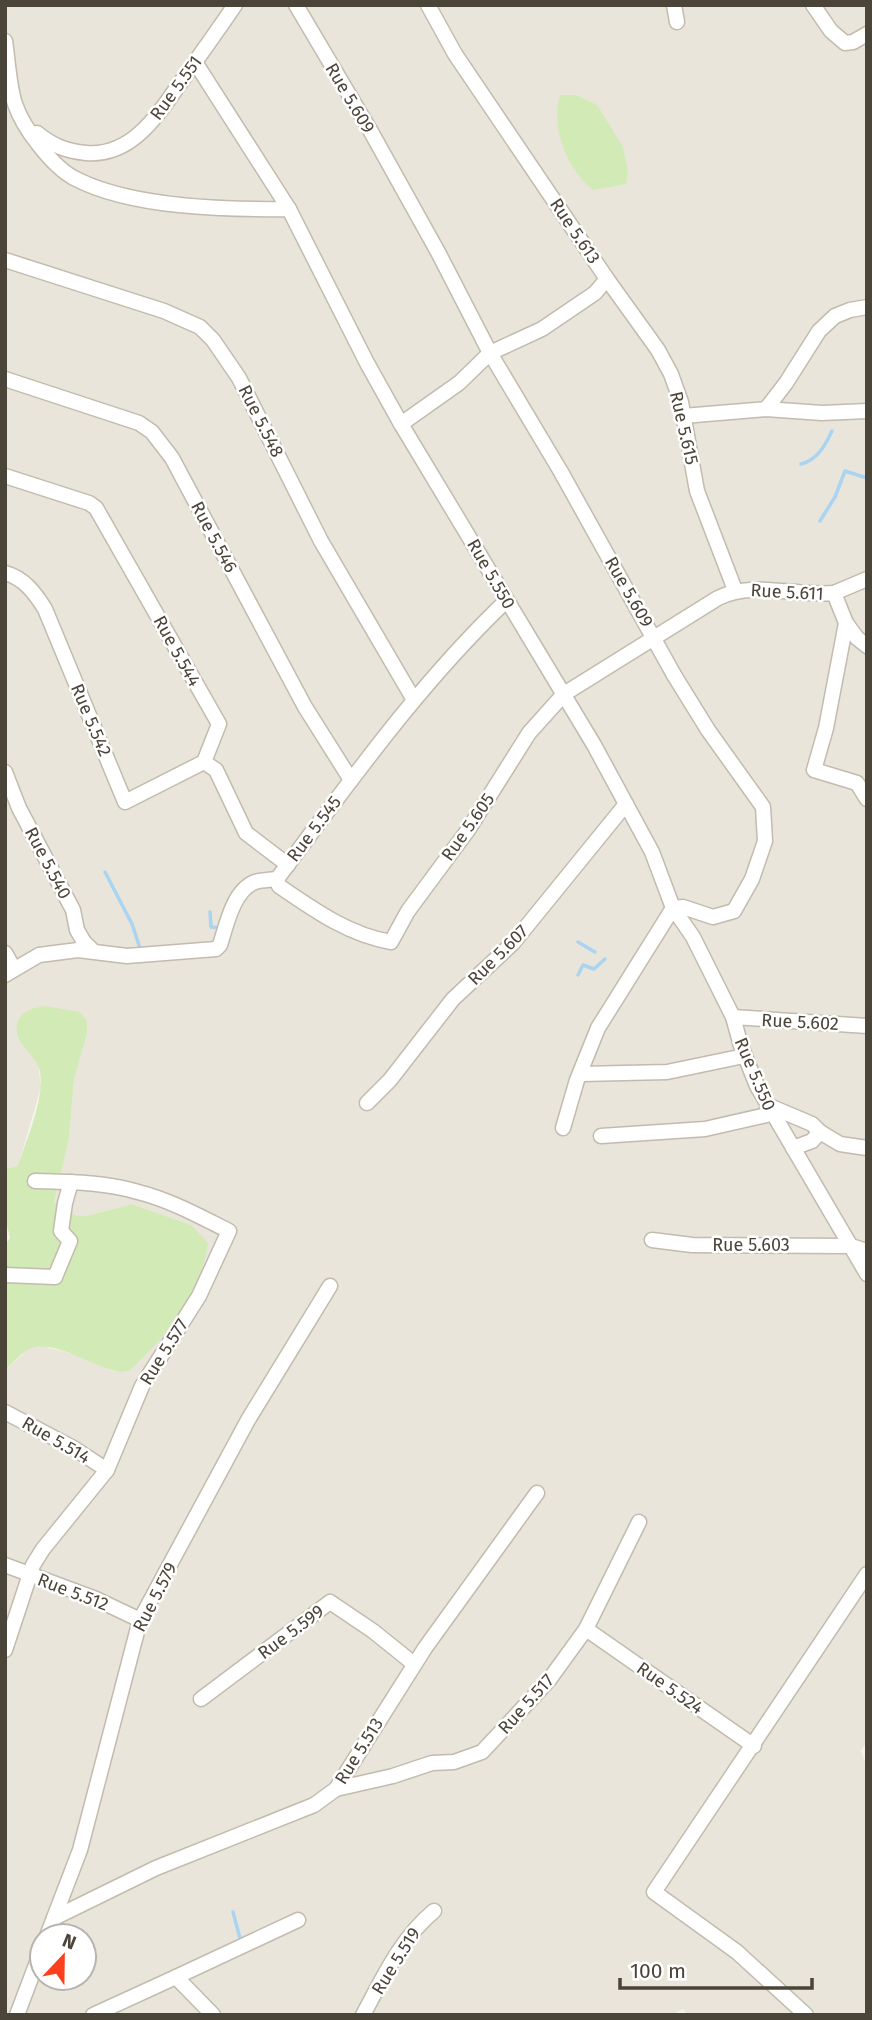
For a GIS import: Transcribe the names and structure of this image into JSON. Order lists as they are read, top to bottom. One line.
{"streets":{"street":["Rue 5.551","Rue 5.609","Rue 5.613","Rue 5.548","Rue 5.615","Rue 5.546","Rue 5.550","Rue 5.611","Rue 5.544","Rue 5.542","Rue 5.605","Rue 5.545","Rue 5.540","Rue 5.607","Rue 5.602","Rue 5.603","Rue 5.577","Rue 5.514","Rue 5.512","Rue 5.579","Rue 5.599","Rue 5.524","Rue 5.517","Rue 5.513","Rue 5.519"]},"crossings":[["Rue 5.551","Rue 5.550"],["Rue 5.609","Rue 5.613"],["Rue 5.609","Rue 5.550"],["Rue 5.609","Rue 5.611"],["Rue 5.609","Rue 5.605"],["Rue 5.613","Rue 5.615"],["Rue 5.613","Rue 5.550"],["Rue 5.548","Rue 5.545"],["Rue 5.615","Rue 5.611"],["Rue 5.546","Rue 5.545"],["Rue 5.550","Rue 5.605"],["Rue 5.550","Rue 5.545"],["Rue 5.550","Rue 5.607"],["Rue 5.550","Rue 5.602"],["Rue 5.550","Rue 5.603"],["Rue 5.611","Rue 5.605"],["Rue 5.544","Rue 5.542"],["Rue 5.605","Rue 5.545"],["Rue 5.545","Rue 5.540"],["Rue 5.577","Rue 5.514"],["Rue 5.577","Rue 5.512"],["Rue 5.512","Rue 5.579"],["Rue 5.579","Rue 5.513"],["Rue 5.599","Rue 5.513"],["Rue 5.524","Rue 5.517"],["Rue 5.517","Rue 5.513"]],"scale_bar":"100 m","north":"top"}
